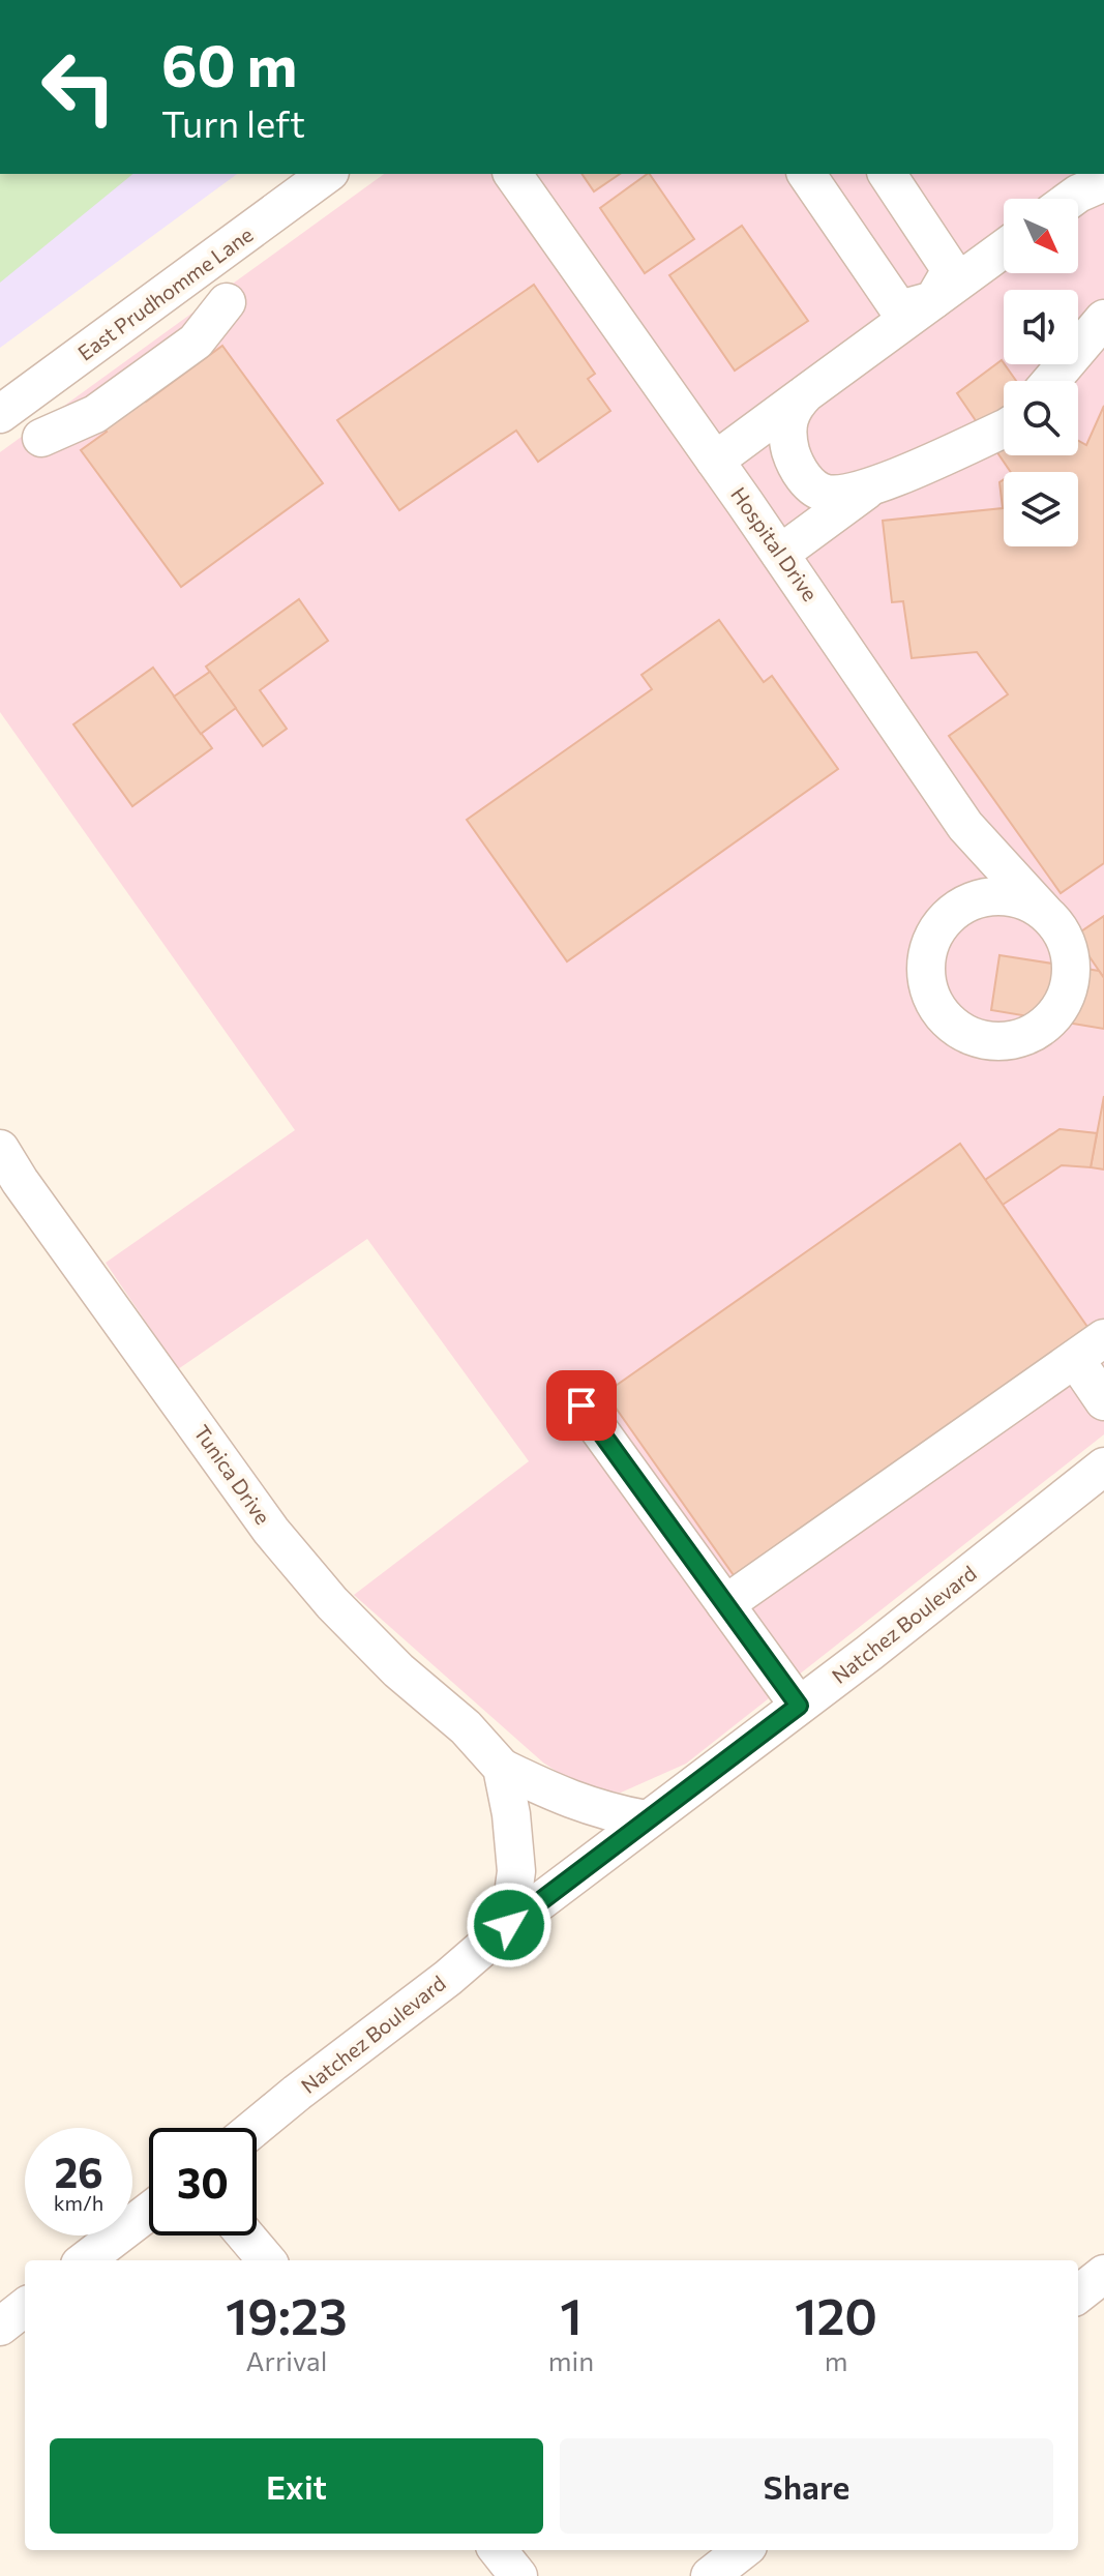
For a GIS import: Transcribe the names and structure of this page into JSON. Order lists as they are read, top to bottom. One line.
{"streets":{"street":["East Prudhomme Lane","Hospital Drive","Tunica Drive","Natchez Boulevard"]},"crossings":[["Tunica Drive","Natchez Boulevard"]],"north":"bottom right","page":{"turn":["60 m","Turn left"],"speed":"26 km/h","limit":"30","eta":["19:23","Arrival","1","min","120","m"],"buttons":["Exit","Share"]}}
